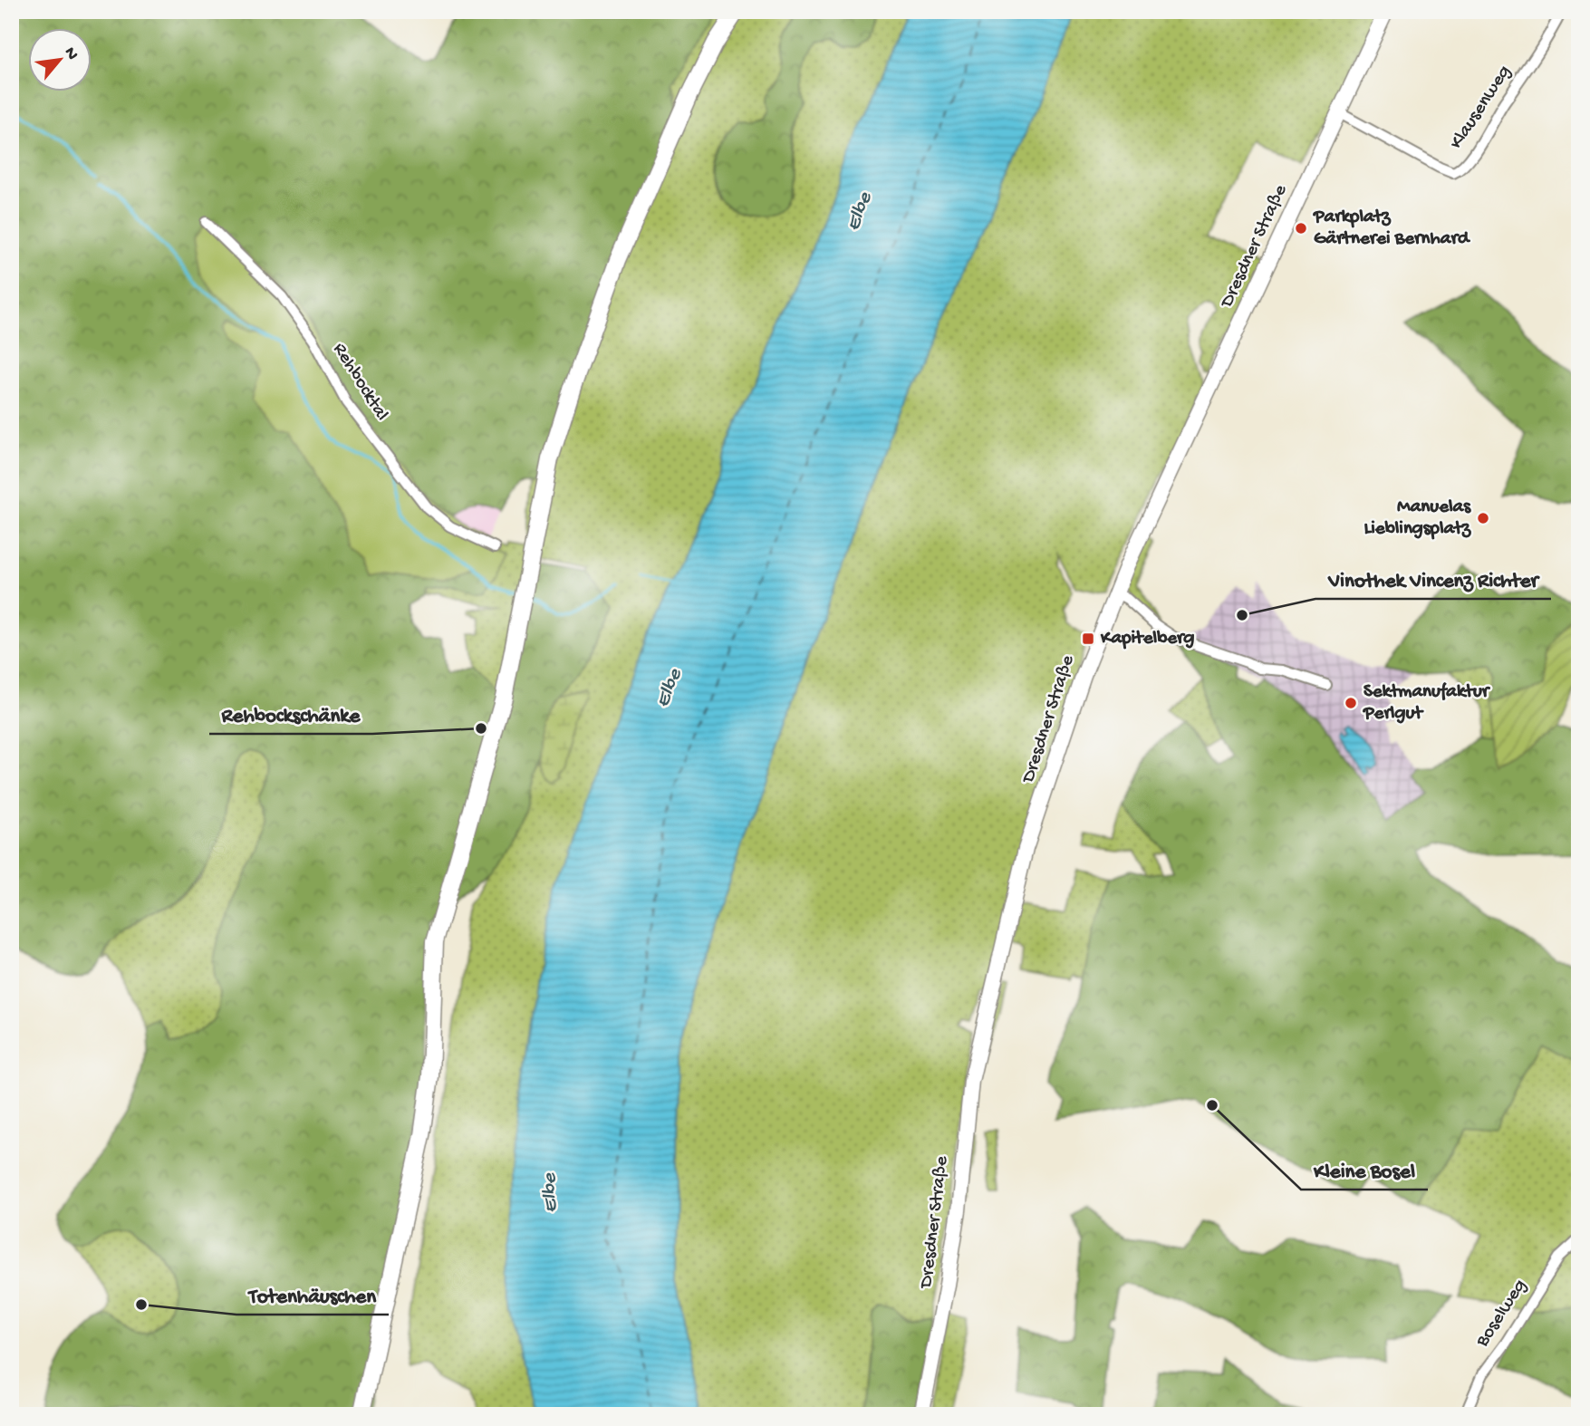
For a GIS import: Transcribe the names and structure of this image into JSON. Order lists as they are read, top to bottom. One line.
{"streets":{"main road":["Dresdner Straße"],"street":["Klausenweg","Rehbocktal","Boselweg"]},"crossings":[["Klausenweg","Dresdner Straße"]],"water":["Elbe"],"places":{"other":["Parkplatz Gärtnerei Bernhard","Manuelas Lieblingsplatz","Vinothek Vincenz Richter","Sektmanufaktur Perlgut","Rehbockschänke","Kleine Bosel","Totenhäuschen"],"transit":["Kapitelberg"]},"north":"top right"}
